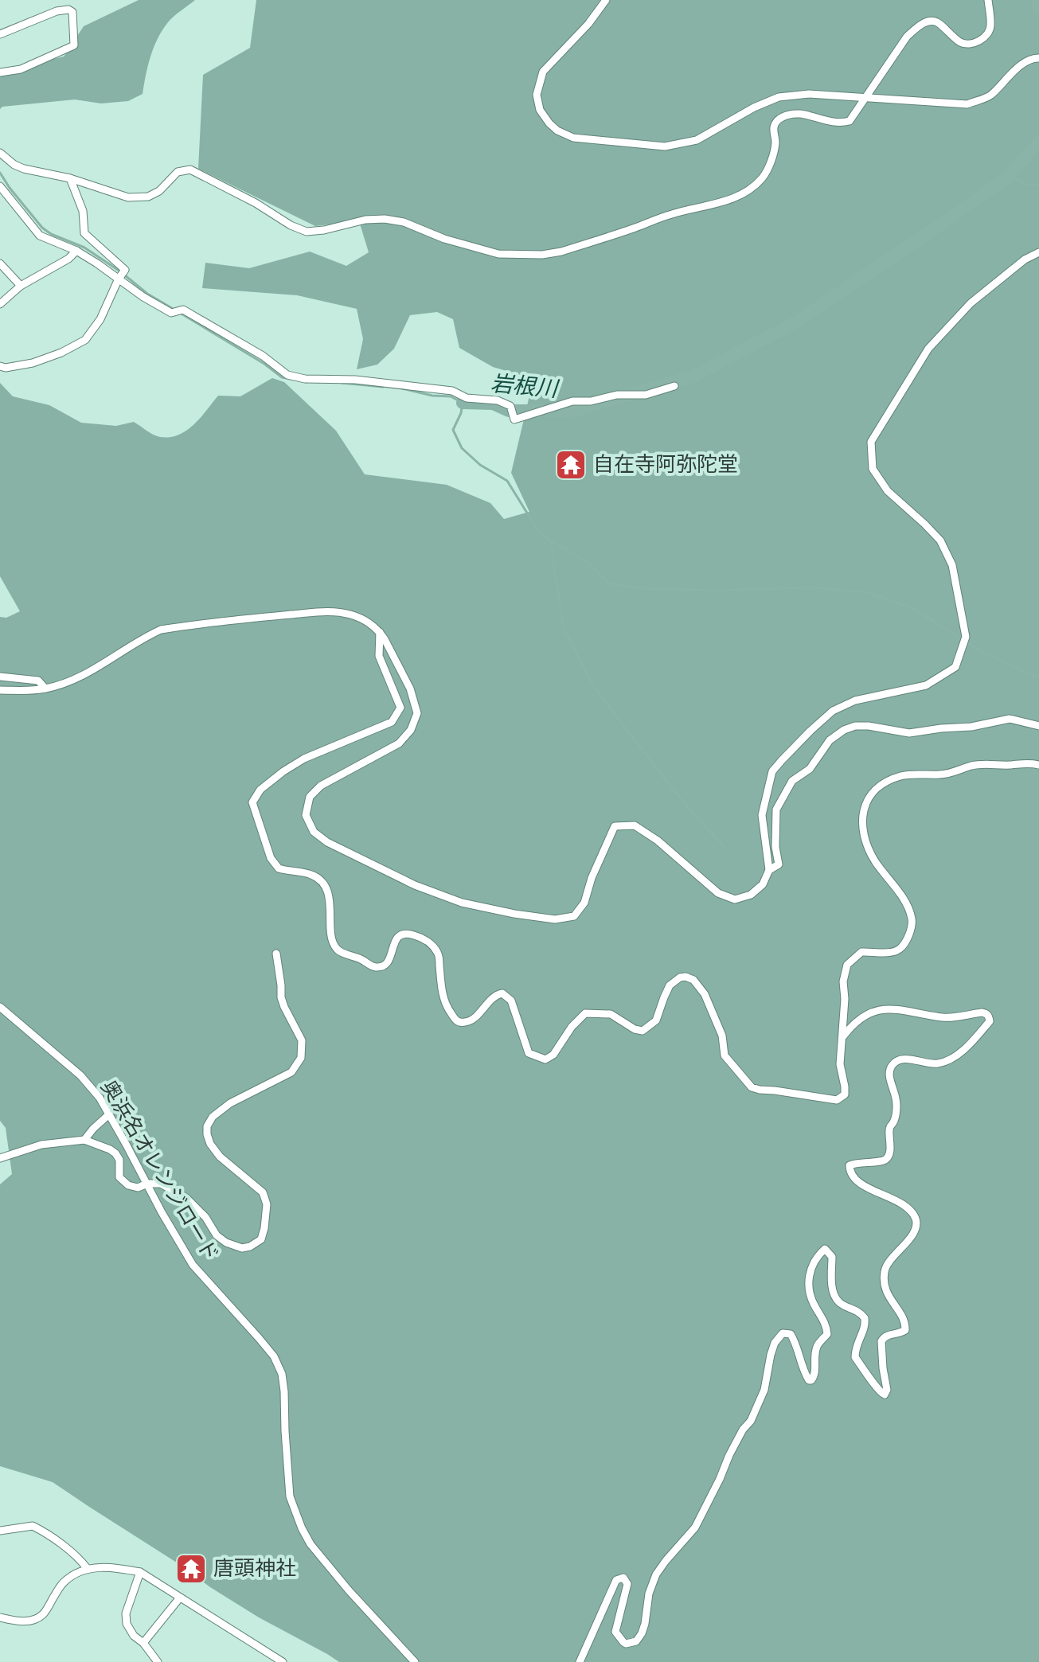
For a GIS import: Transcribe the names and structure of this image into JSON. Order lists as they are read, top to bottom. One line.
{"streets":{"street":["奥浜名オレンジロード"]},"water":["岩根川"],"places":{"temple":["自在寺阿弥陀堂","唐頭神社"]}}
